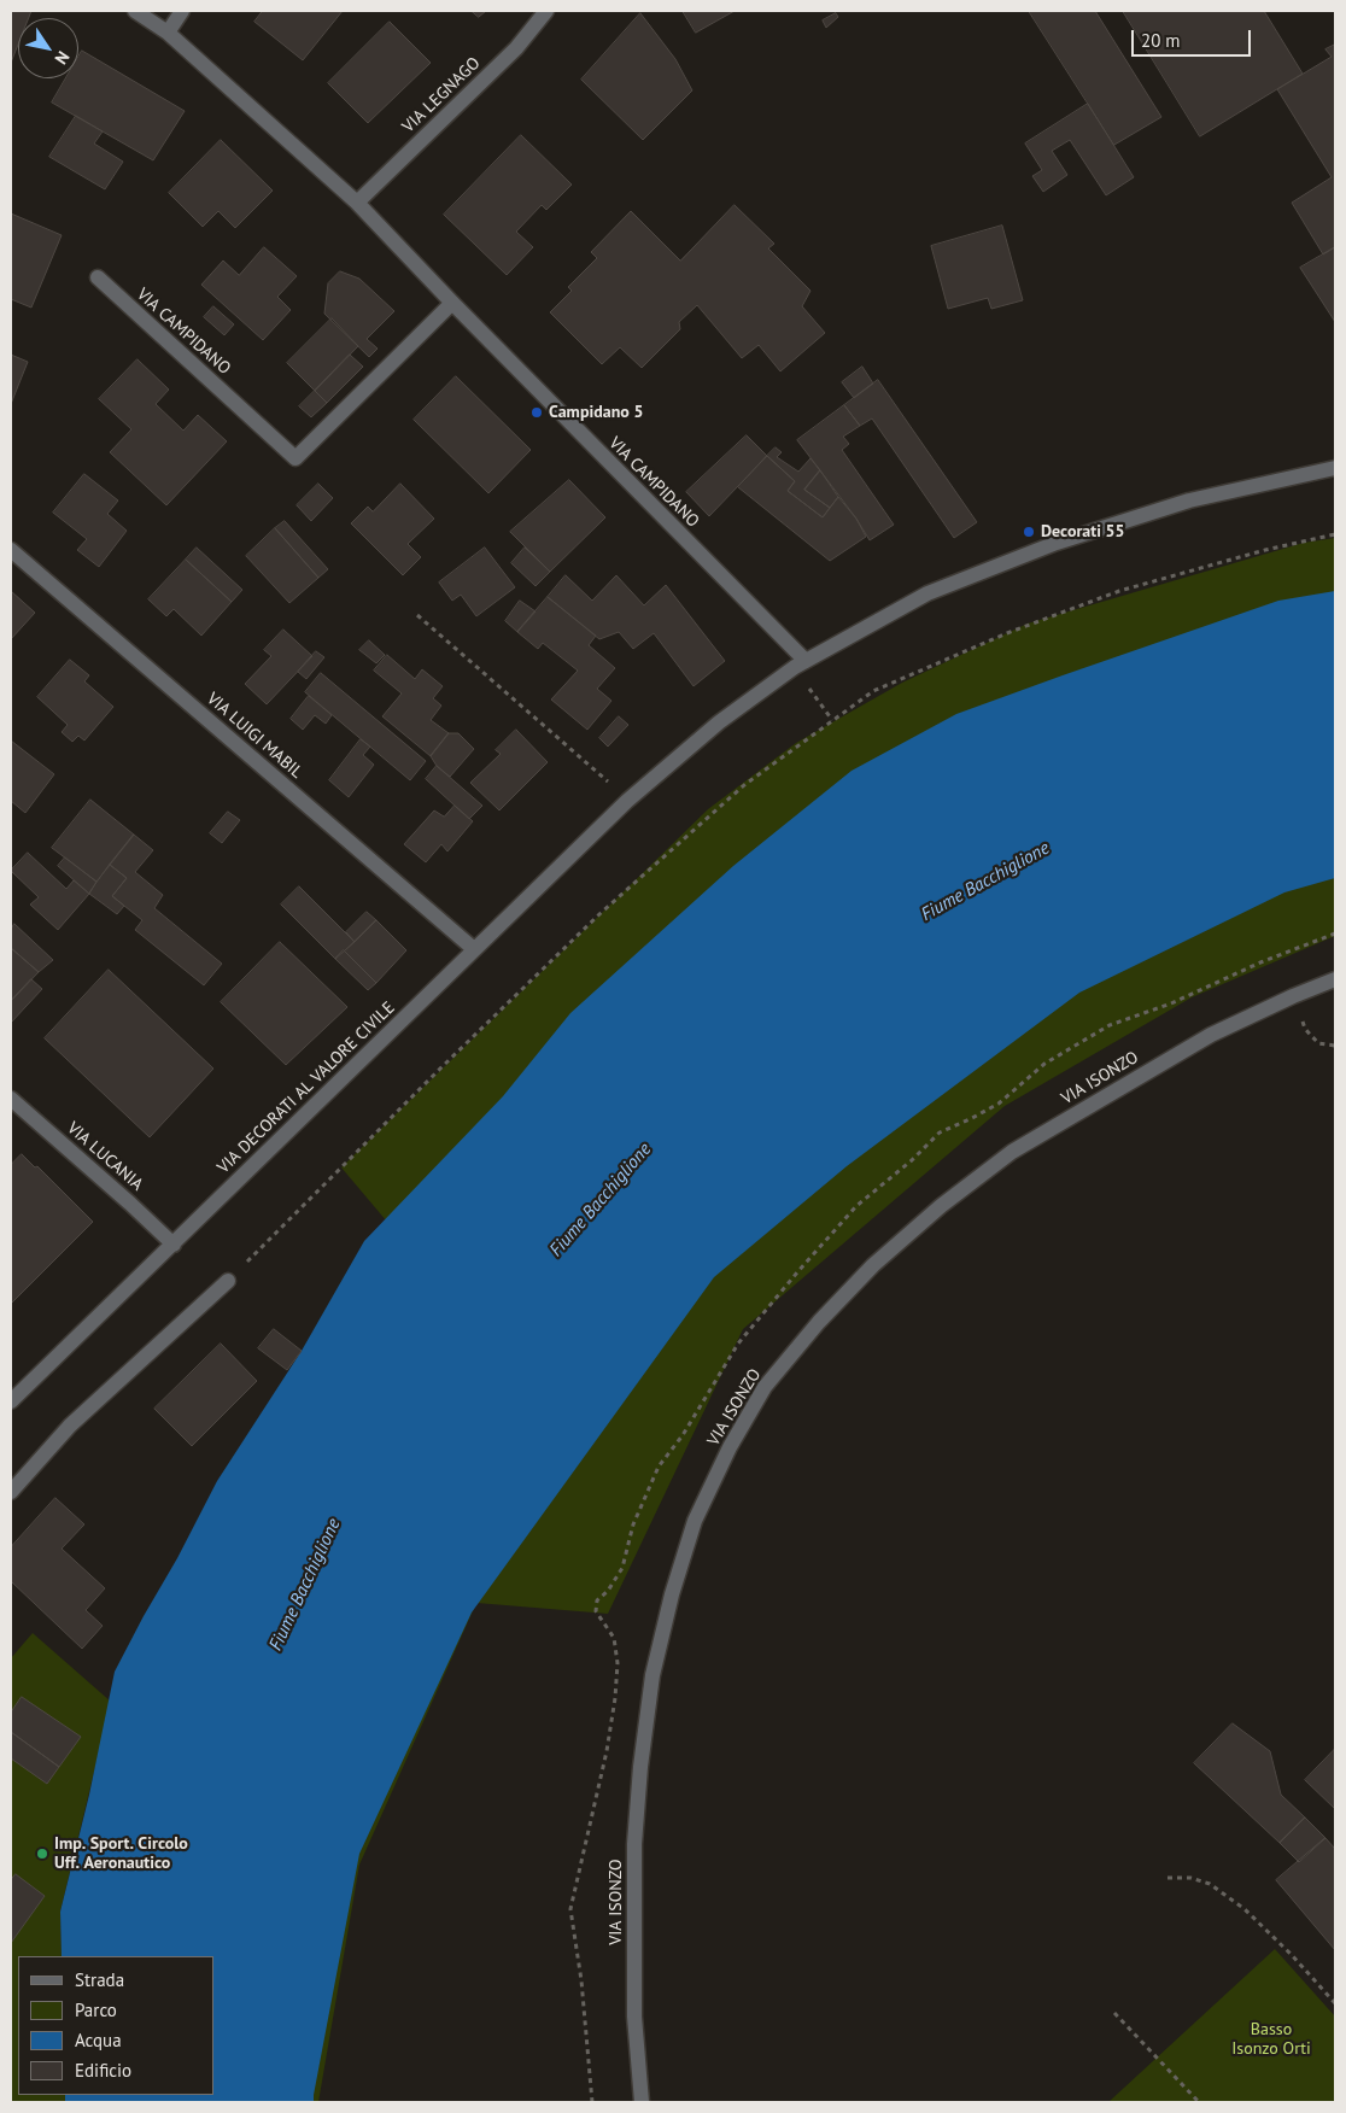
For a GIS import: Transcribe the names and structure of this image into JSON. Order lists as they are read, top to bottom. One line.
{"streets":{"street":["VIA LEGNAGO","VIA CAMPIDANO","VIA LUIGI MABIL","VIA ISONZO","VIA DECORATI AL VALORE CIVILE","VIA LUCANIA"]},"crossings":[["VIA LEGNAGO","VIA CAMPIDANO"],["VIA CAMPIDANO","VIA DECORATI AL VALORE CIVILE"],["VIA LUIGI MABIL","VIA DECORATI AL VALORE CIVILE"],["VIA DECORATI AL VALORE CIVILE","VIA LUCANIA"]],"water":["Fiume Bacchiglione"],"parks":["Basso Isonzo Orti"],"places":["Campidano 5","Decorati 55","Imp. Sport. Circolo Uff. Aeronautico"],"legend":["Strada","Parco","Acqua","Edificio"],"scale_bar":"20 m","north":"bottom right"}
